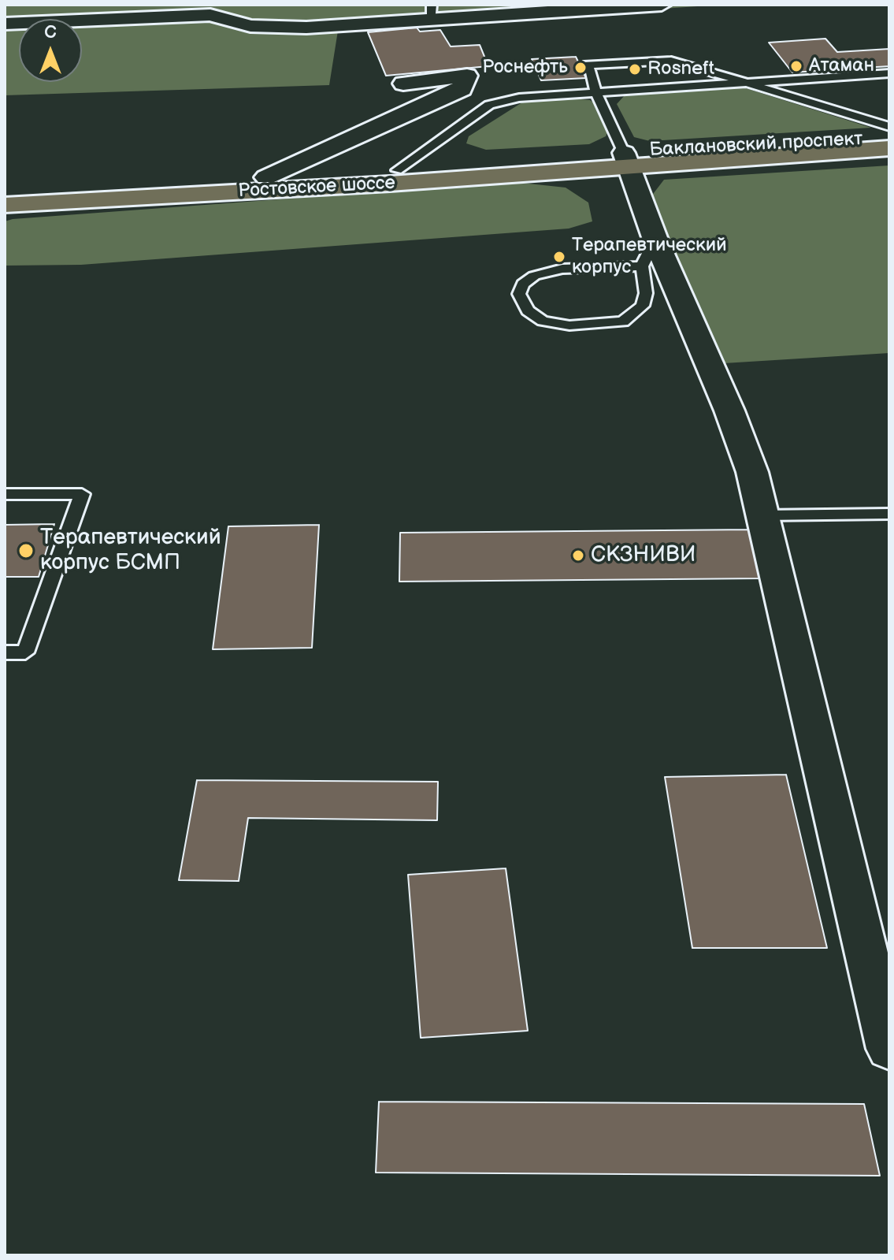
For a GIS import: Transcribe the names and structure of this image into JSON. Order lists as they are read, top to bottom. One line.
{"streets":{"main road":["Баклановский проспект","Ростовское шоссе"]},"crossings":[["Баклановский проспект","Ростовское шоссе"]],"places":["Атаман","Роснефть","Rosneft","Терапевтический корпус","Терапевтический корпус БСМП","СКЗНИВИ"],"north":"top"}
